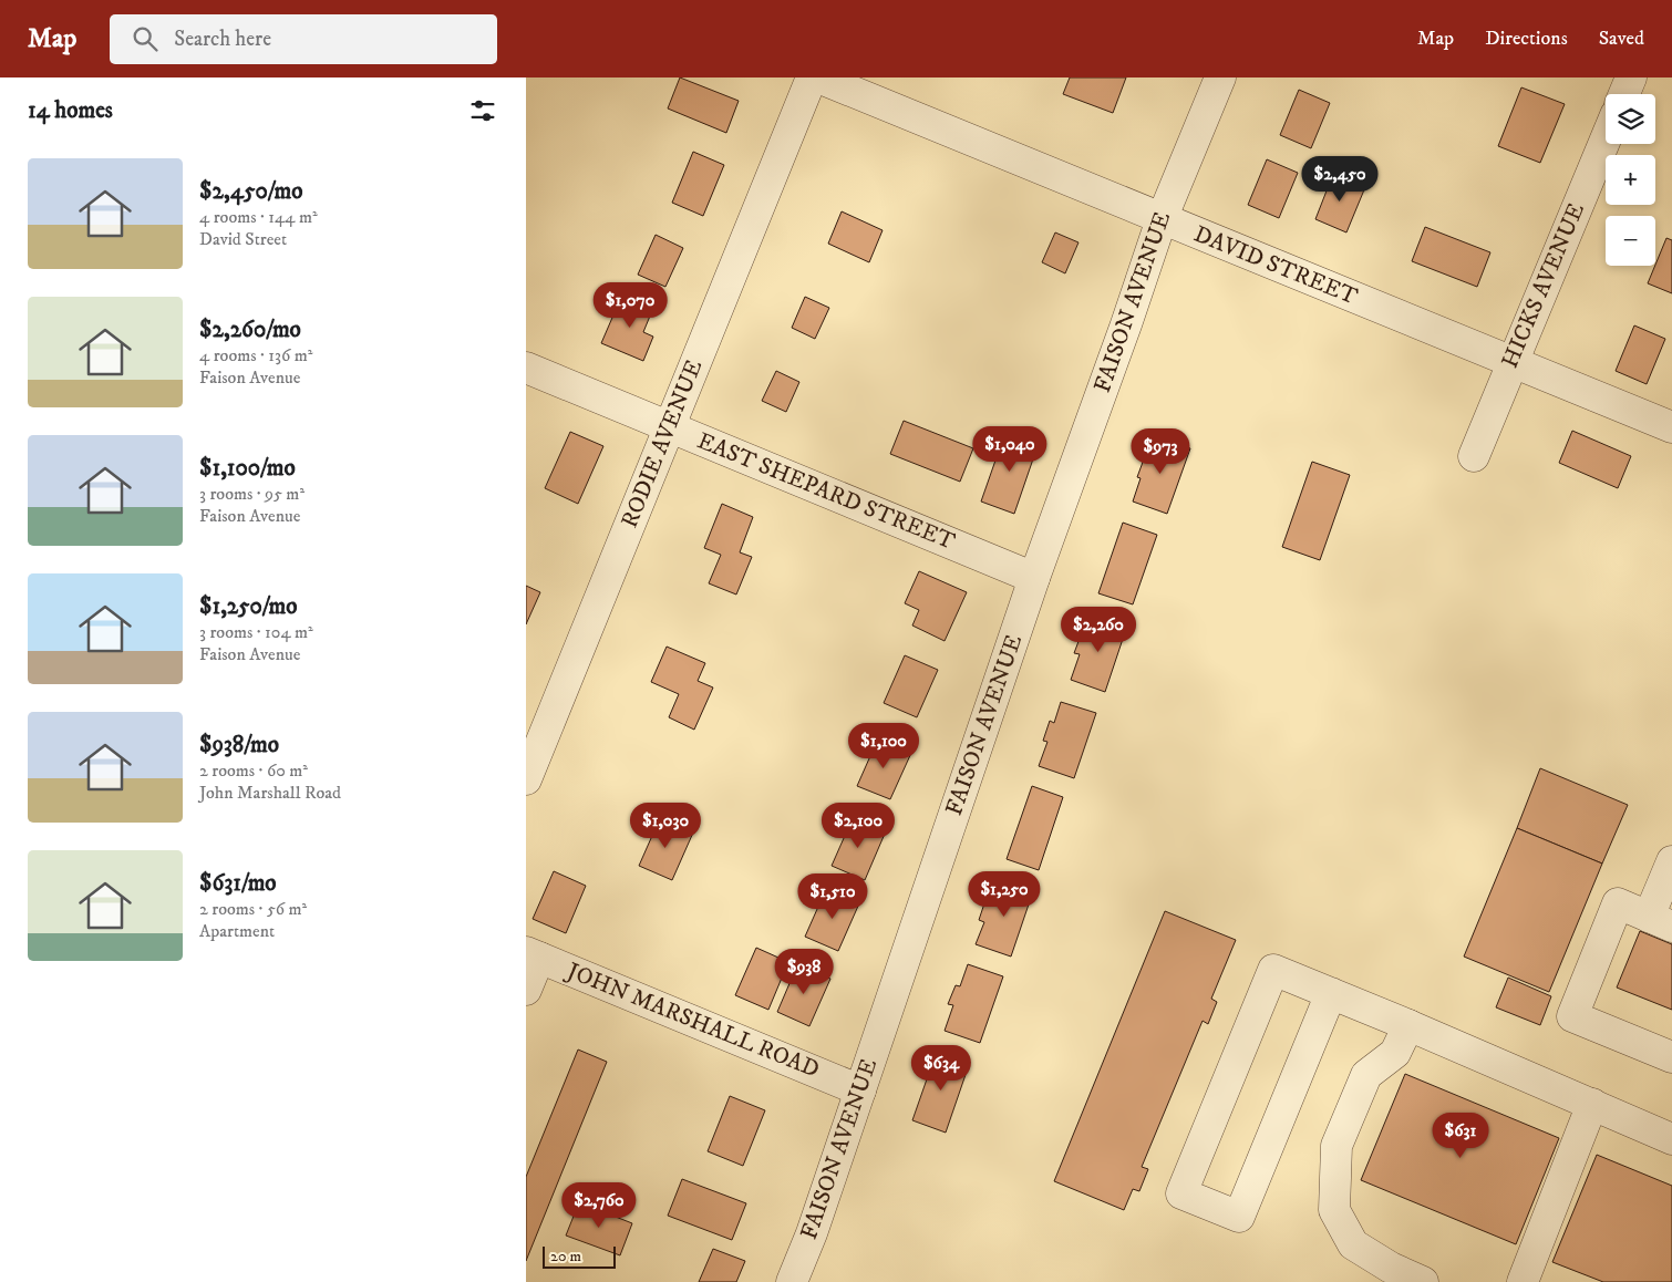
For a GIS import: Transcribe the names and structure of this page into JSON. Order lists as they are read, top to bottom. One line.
{"streets":{"street":["DAVID STREET","HICKS AVENUE","FAISON AVENUE","RODIE AVENUE","EAST SHEPARD STREET","JOHN MARSHALL ROAD"]},"crossings":[["DAVID STREET","HICKS AVENUE"],["DAVID STREET","FAISON AVENUE"],["FAISON AVENUE","EAST SHEPARD STREET"],["FAISON AVENUE","JOHN MARSHALL ROAD"],["RODIE AVENUE","EAST SHEPARD STREET"]],"scale_bar":"20 m","page":{"header":"Map","search":"Search here","nav":["Map","Directions","Saved"],"heading":"14 homes","map_buttons":["+","−"],"list":[{"name":"$2,450/mo","note":"4 rooms · 144 m² · David Street"},{"name":"$2,260/mo","note":"4 rooms · 136 m² · Faison Avenue"},{"name":"$1,100/mo","note":"3 rooms · 95 m² · Faison Avenue"},{"name":"$1,250/mo","note":"3 rooms · 104 m² · Faison Avenue"},{"name":"$938/mo","note":"2 rooms · 60 m² · John Marshall Road"},{"name":"$631/mo","note":"2 rooms · 56 m² · Apartment"}],"price":["$2,450","$1,070","$1,040","$973","$2,260","$1,100","$1,030","$2,100","$1,250","$1,510","$938","$634","$631","$2,760"],"scale":"20 m"}}
